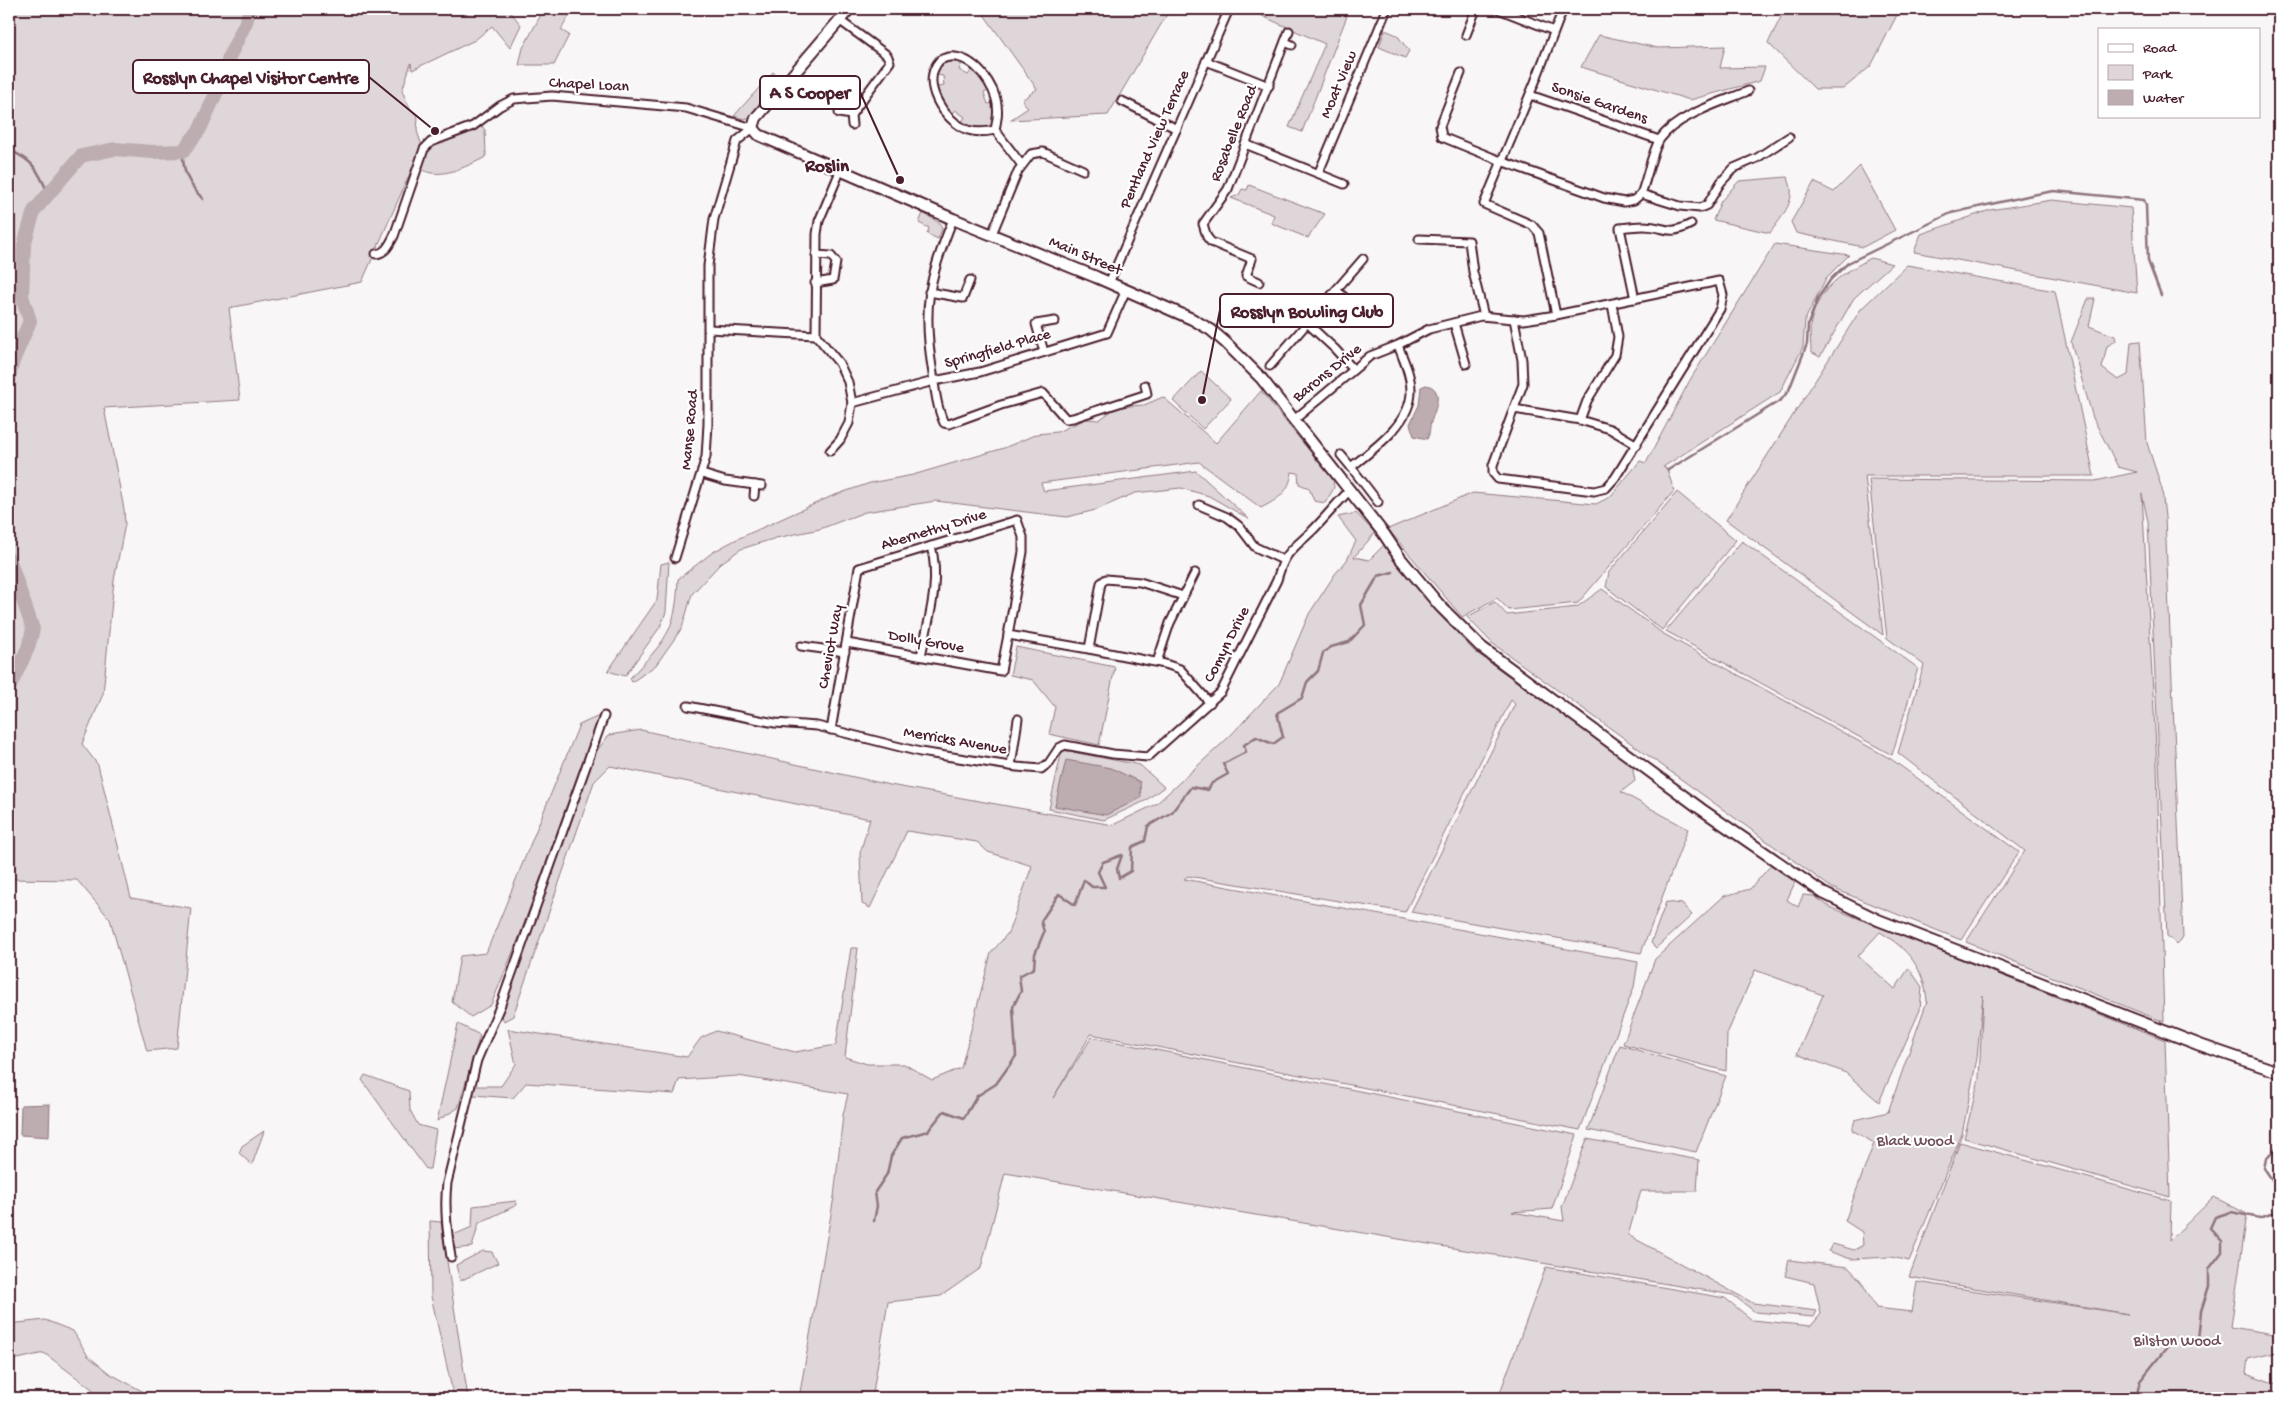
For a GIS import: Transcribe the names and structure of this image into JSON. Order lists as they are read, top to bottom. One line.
{"streets":{"main road":["Main Street"],"street":["Moat View","Chapel Loan","Sonsie Gardens","Rosabelle Road","Pentland View Terrace","Springfield Place","Barons Drive","Manse Road","Abernethy Drive","Dolly Grove","Comyn Drive","Cheviot Way","Merricks Avenue"]},"crossings":[["Chapel Loan","Main Street"],["Chapel Loan","Manse Road"],["Pentland View Terrace","Main Street"],["Main Street","Springfield Place"],["Main Street","Barons Drive"],["Main Street","Manse Road"],["Main Street","Comyn Drive"],["Abernethy Drive","Dolly Grove"],["Abernethy Drive","Cheviot Way"],["Dolly Grove","Cheviot Way"],["Comyn Drive","Merricks Avenue"],["Cheviot Way","Merricks Avenue"]],"districts":["Roslin"],"parks":["Black Wood","Bilston Wood"],"places":["Rosslyn Chapel Visitor Centre","A S Cooper","Rosslyn Bowling Club"],"legend":["Road","Park","Water"]}
